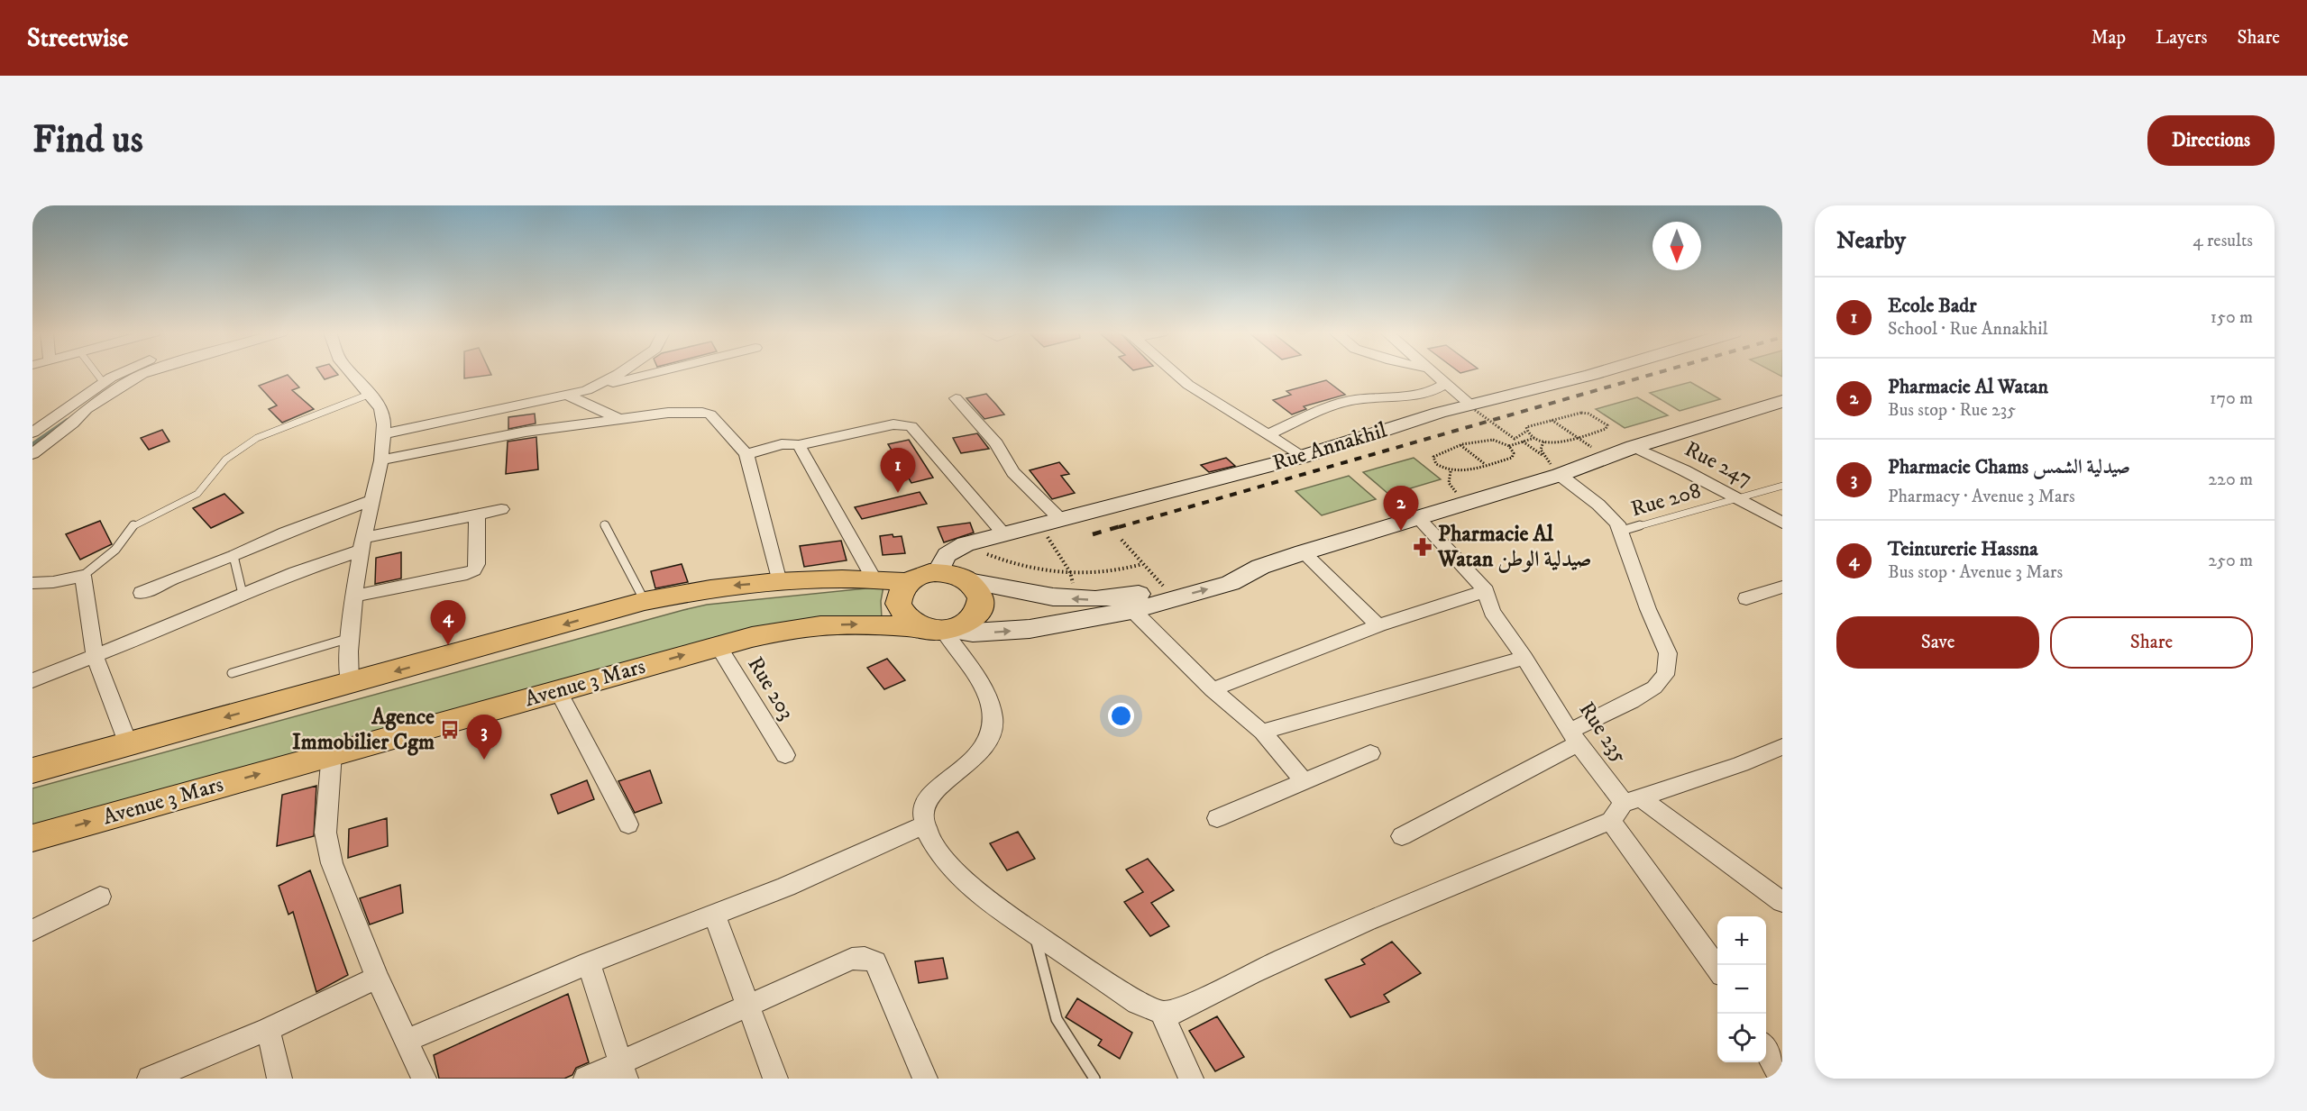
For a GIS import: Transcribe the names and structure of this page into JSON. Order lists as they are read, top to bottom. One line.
{"streets":{"main road":["Rue Annakhil","Avenue 3 Mars"],"street":["Rue 247","Rue 203","Rue 235"],"lane":["Rue 208"]},"crossings":[["Rue Annakhil","Avenue 3 Mars"],["Rue 247","Rue 208"],["Avenue 3 Mars","Rue 203"]],"places":{"pharmacy":["Pharmacie Al Watan صيدلية الوطن"],"bus stop":["Agence Immobilier Cgm"]},"north":"bottom","page":{"header":"Streetwise","nav":["Map","Layers","Share"],"buttons":["Directions",["Save","Share"]],"title":"Find us","heading":["Nearby","4 results"],"list":[{"mark":"1","name":"Ecole Badr","note":"School · Rue Annakhil","value":"150 m"},{"mark":"2","name":"Pharmacie Al Watan","note":"Bus stop · Rue 235","value":"170 m"},{"mark":"3","name":"Pharmacie Chams صيدلية الشمس","note":"Pharmacy · Avenue 3 Mars","value":"220 m"},{"mark":"4","name":"Teinturerie Hassna","note":"Bus stop · Avenue 3 Mars","value":"250 m"}],"pins":["1","2","4","3"],"map_buttons":["+","−"]}}
